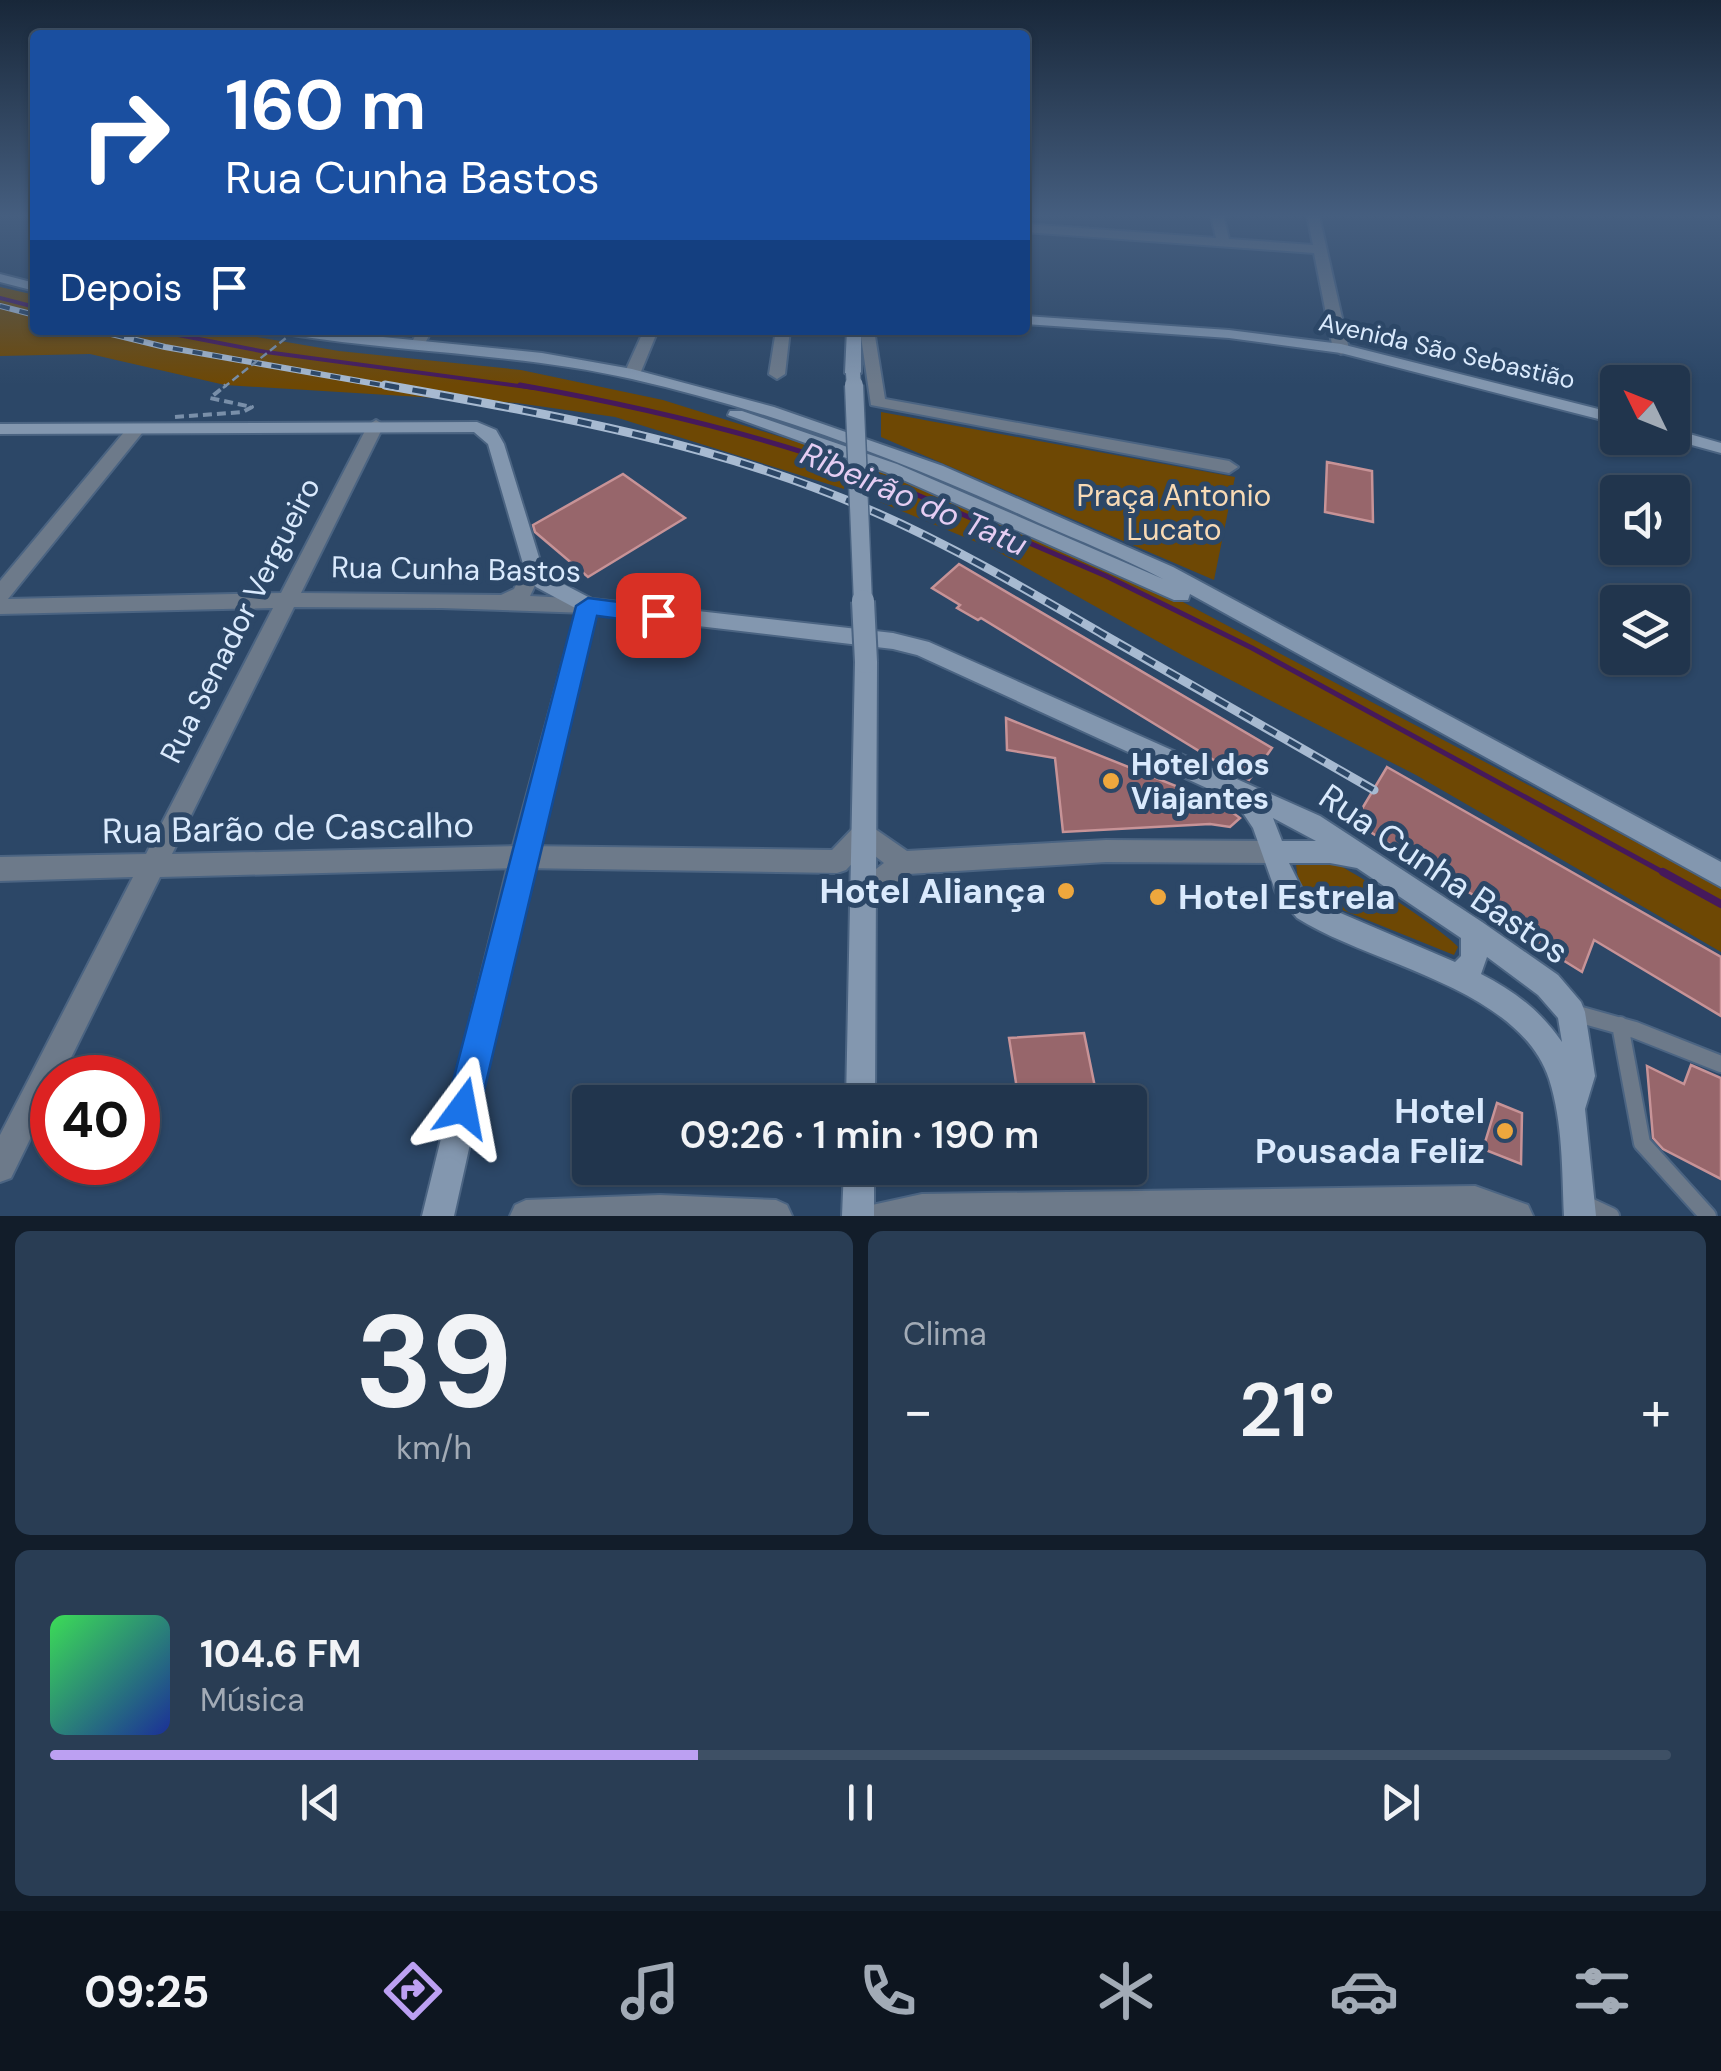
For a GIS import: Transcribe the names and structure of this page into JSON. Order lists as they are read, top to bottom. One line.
{"streets":{"main road":["Avenida São Sebastião","Rua Cunha Bastos"],"street":["Rua Senador Vergueiro","Rua Barão de Cascalho"]},"crossings":[["Rua Cunha Bastos","Rua Senador Vergueiro"],["Rua Senador Vergueiro","Rua Barão de Cascalho"]],"water":["Ribeirão do Tatu"],"parks":["Praça Antonio Lucato"],"places":["Hotel dos Viajantes","Hotel Aliança","Hotel Estrela","Hotel Pousada Feliz"],"north":"top left","page":{"turn":["160 m","Rua Cunha Bastos"],"then":"Depois","limit":"40","trip":"09:26 · 1 min · 190 m","tile":[["39","km/h"],"Clima"],"heat":["−","21°","+"],"song":["104.6 FM","Música"],"tabs":"09:25"}}
